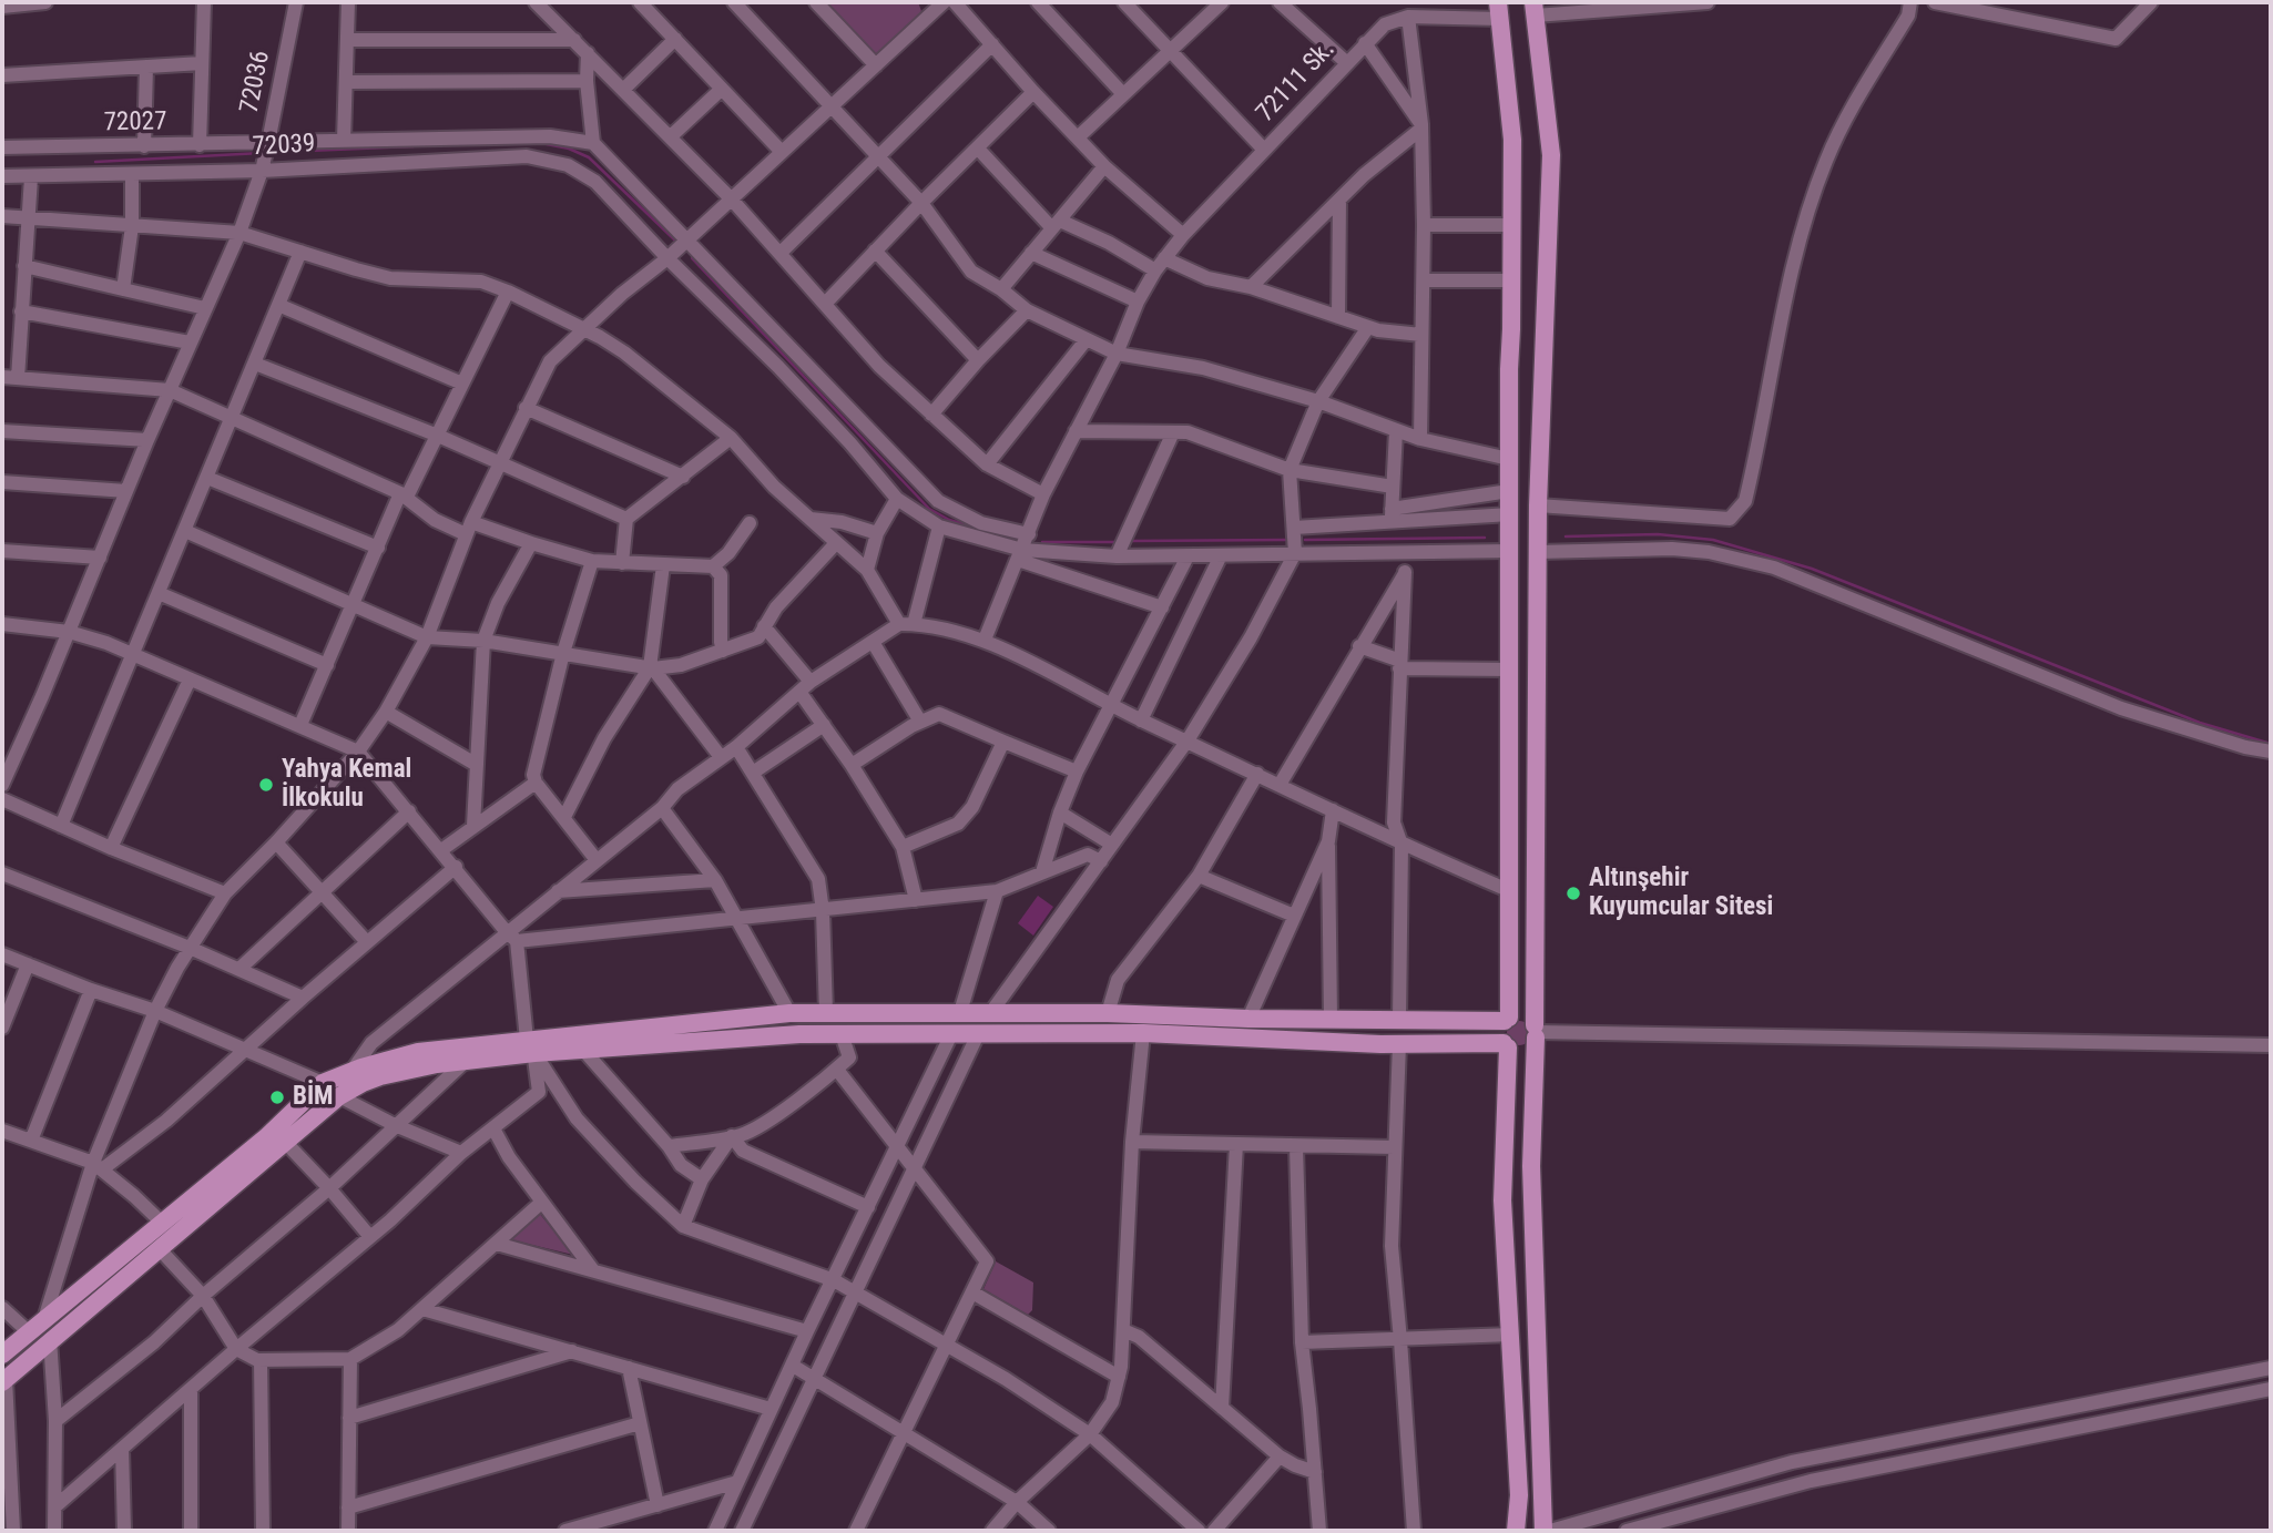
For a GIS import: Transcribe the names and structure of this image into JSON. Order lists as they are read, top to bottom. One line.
{"streets":{"street":["72036","72111 Sk.","72027","72039"]},"crossings":[["72036","72027"],["72036","72039"]],"places":["Yahya Kemal İlkokulu","Altınşehir Kuyumcular Sitesi","BİM"]}
